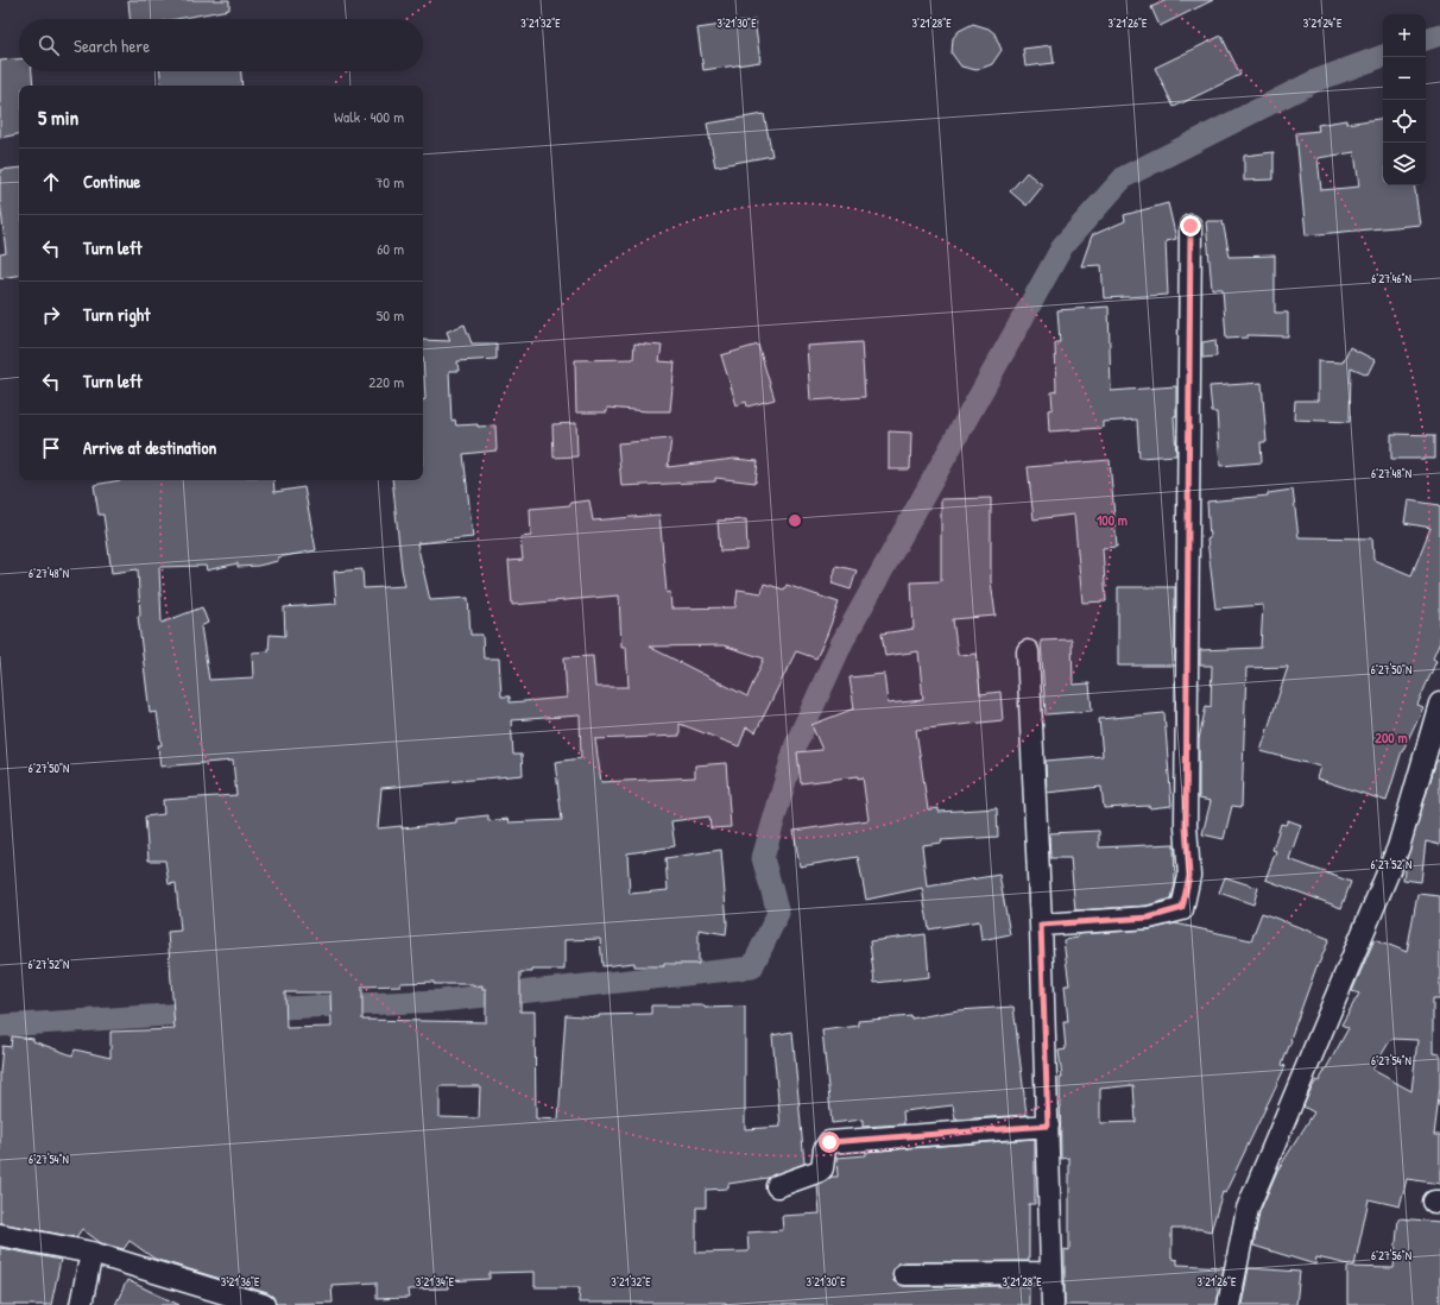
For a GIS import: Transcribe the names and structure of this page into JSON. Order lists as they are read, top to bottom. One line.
{"page":{"map_buttons":["+","−"],"search":"Search here","heading":["5 min","Walk · 400 m"],"list":[["Continue","70 m"],["Turn left","60 m"],["Turn right","50 m"],["Turn left","220 m"],"Arrive at destination"]},"coordinates":["3°21'32\"E","3°21'30\"E","3°21'28\"E","3°21'26\"E","3°21'24\"E","6°27'46\"N","6°27'48\"N","6°27'50\"N","6°27'52\"N","6°27'54\"N","6°27'56\"N","3°21'36\"E","3°21'34\"E"],"rings":["100 m","200 m"]}
